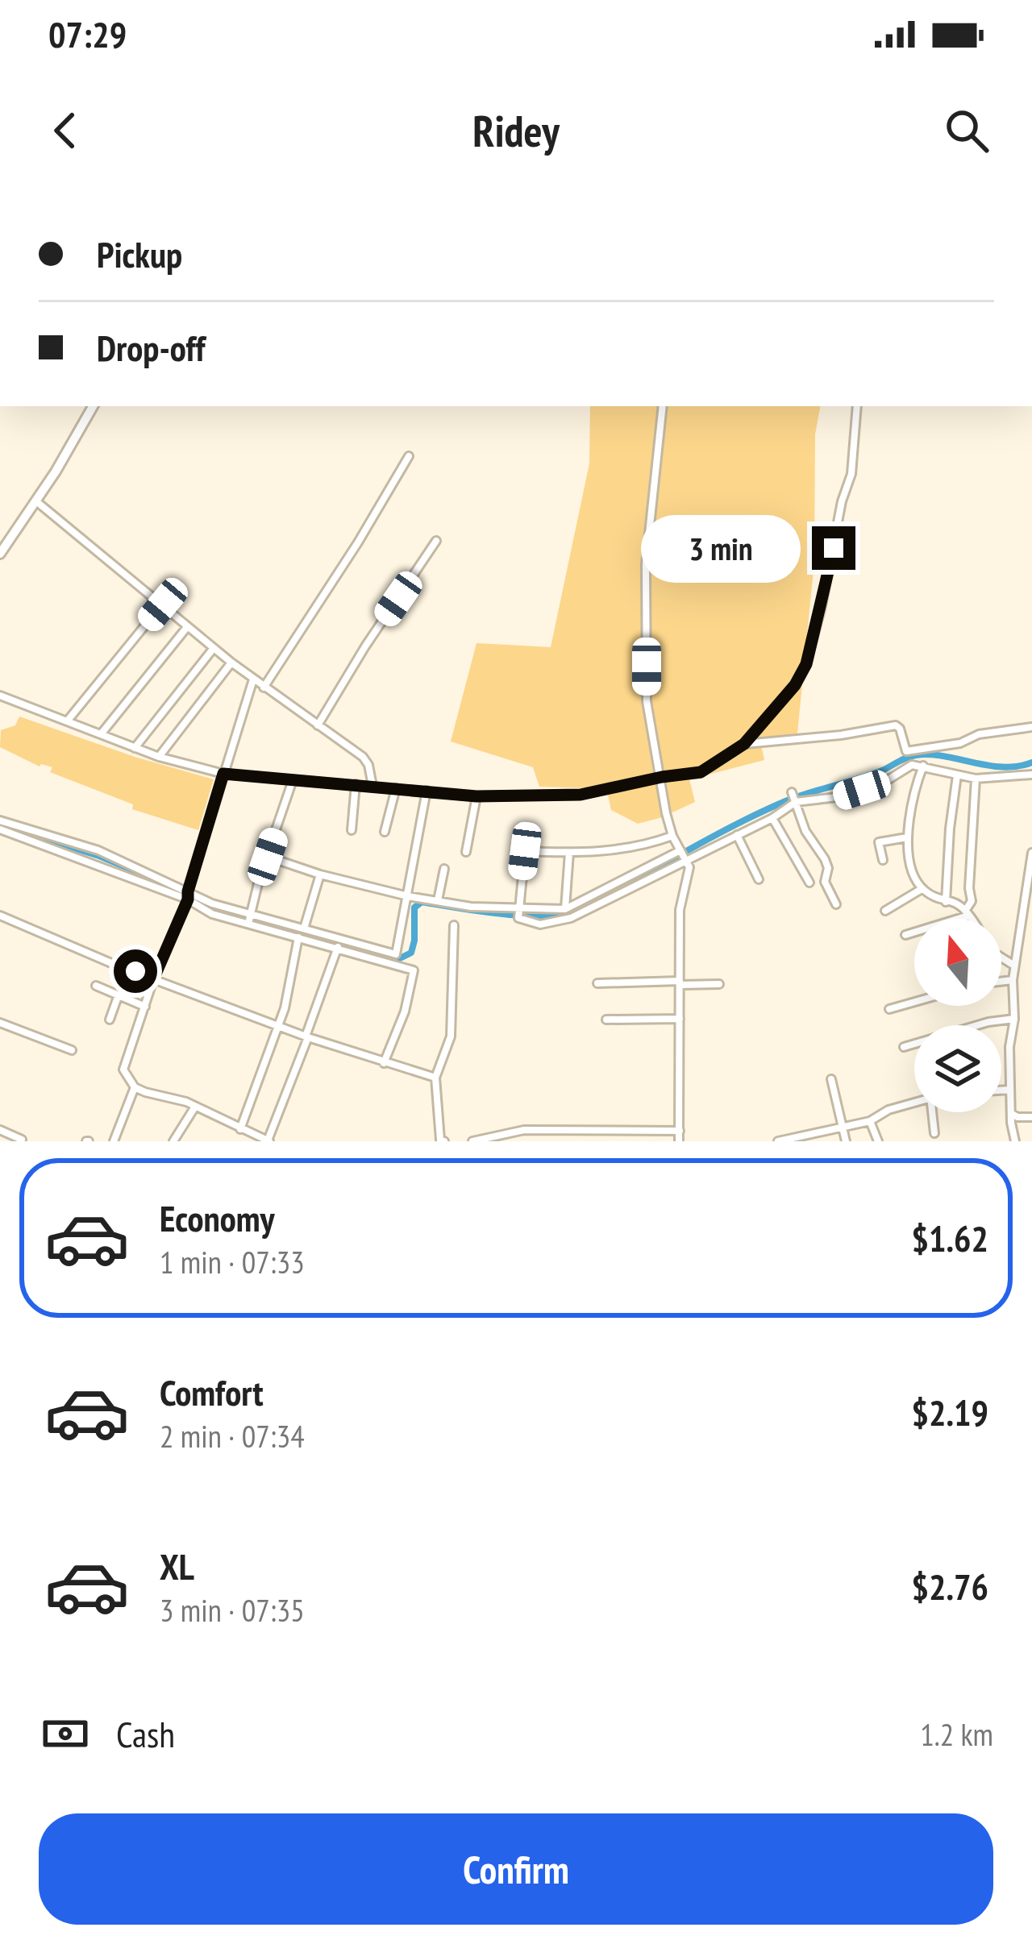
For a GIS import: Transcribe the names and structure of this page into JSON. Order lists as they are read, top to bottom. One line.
{"north":"top","page":{"status":"07:29","header":"Ridey","banner":["Pickup","Drop-off"],"bubble":"3 min","list":[{"name":"Economy","note":"1 min · 07:33","value":"$1.62"},{"name":"Comfort","note":"2 min · 07:34","value":"$2.19"},{"name":"XL","note":"3 min · 07:35","value":"$2.76"}],"pay":["Cash","1.2 km"],"buttons":"Confirm"}}
